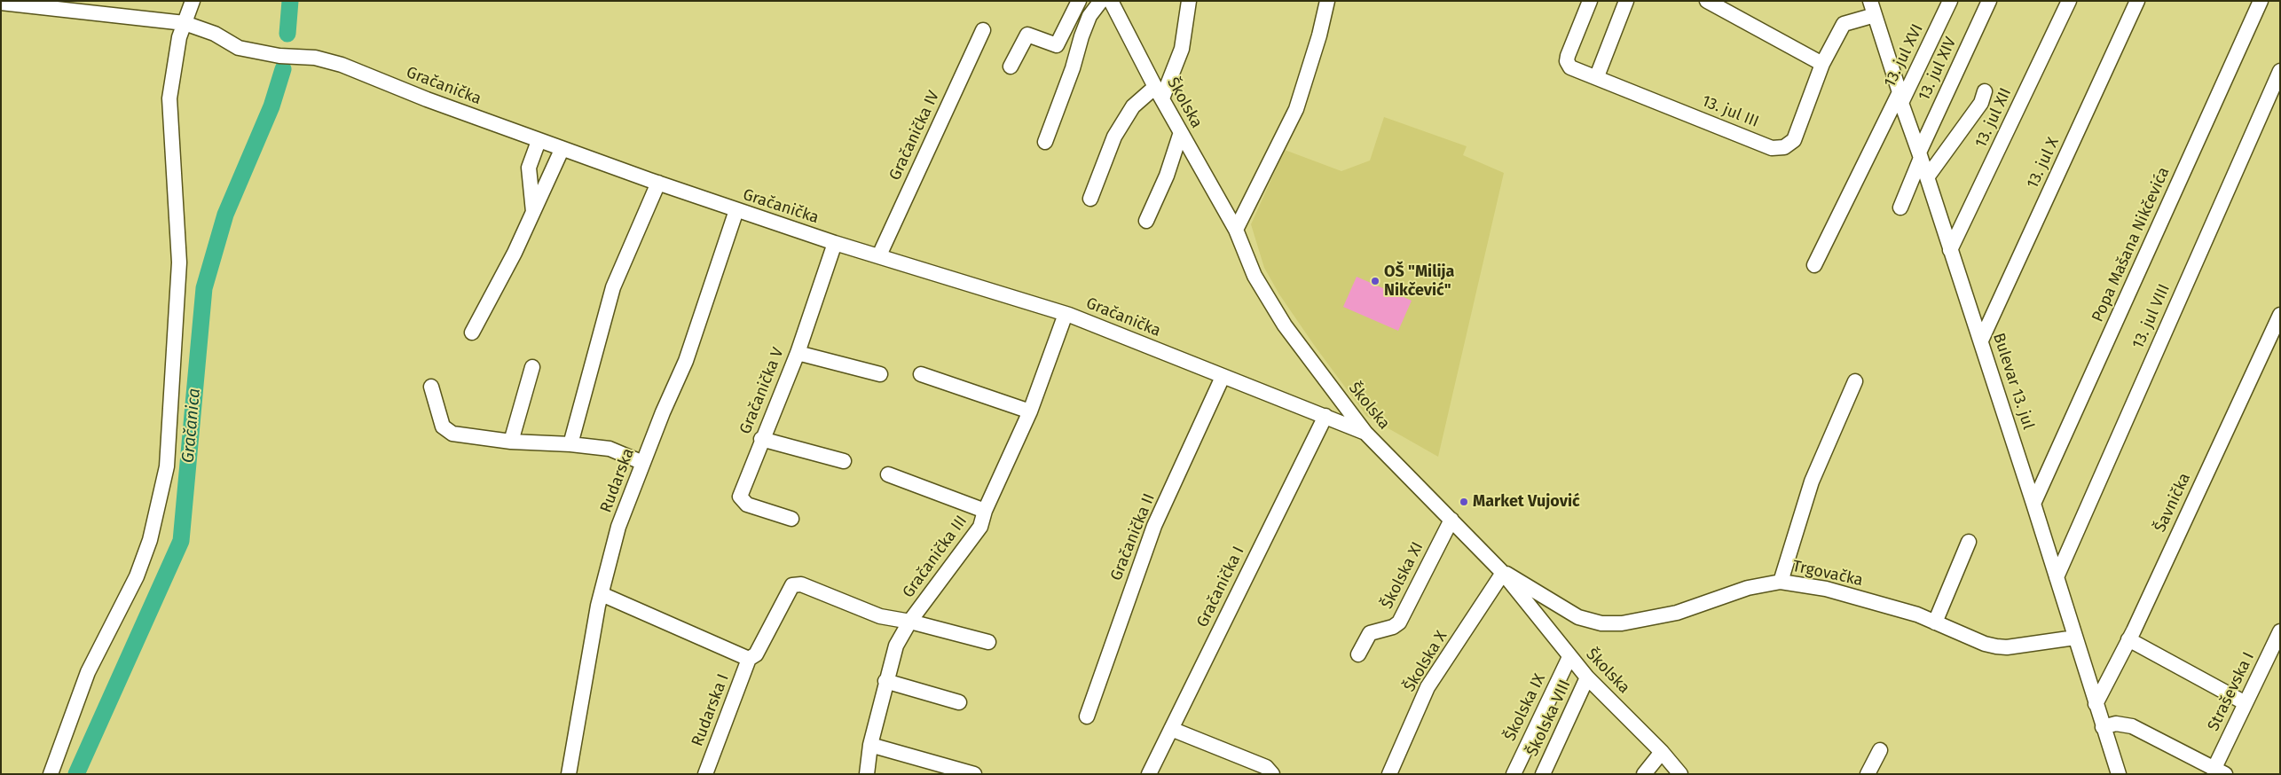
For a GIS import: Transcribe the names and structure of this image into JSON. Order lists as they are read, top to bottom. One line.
{"streets":{"street":["13. jul XVI","13. jul XIV","Gračanička","Školska","13. jul III","13. jul XII","Gračanička IV","13. jul X","Popa Mašana Nikčevića","13. jul VIII","Bulevar 13. jul","Gračanička V","Rudarska","Šavnička","Gračanička II","Gračanička III","Trgovačka","Školska XI","Gračanička I","Školska X","Straševska I","Školska IX","Rudarska I","Školska VIII"]},"crossings":[["13. jul XVI","Bulevar 13. jul"],["13. jul XIV","Bulevar 13. jul"],["Gračanička","Školska"],["Gračanička","Gračanička IV"],["Gračanička","Gračanička V"],["Gračanička","Rudarska"],["Gračanička","Gračanička II"],["Gračanička","Gračanička III"],["Gračanička","Gračanička I"],["Školska","Trgovačka"],["Školska","Školska XI"],["Školska","Školska X"],["Školska","Školska IX"],["Školska","Školska VIII"],["13. jul III","Bulevar 13. jul"],["13. jul XII","Bulevar 13. jul"],["13. jul X","Bulevar 13. jul"],["Popa Mašana Nikčevića","Bulevar 13. jul"],["13. jul VIII","Bulevar 13. jul"],["Bulevar 13. jul","Šavnička"],["Bulevar 13. jul","Trgovačka"],["Gračanička III","Rudarska I"],["Trgovačka","Školska X"]],"water":["Gračanica"],"places":["OŠ \"Milija Nikčević\"","Market Vujović"]}
